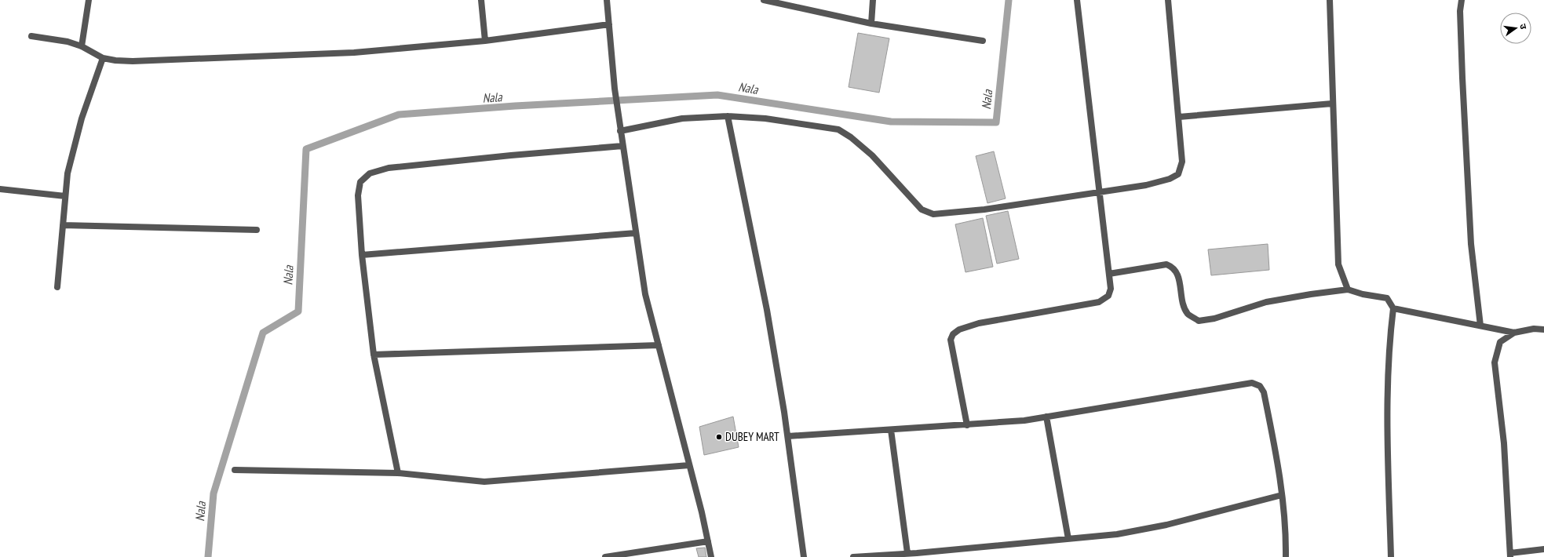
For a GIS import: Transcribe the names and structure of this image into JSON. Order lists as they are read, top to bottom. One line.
{"water":["Nala"],"places":["DUBEY MART"],"north":"right"}
